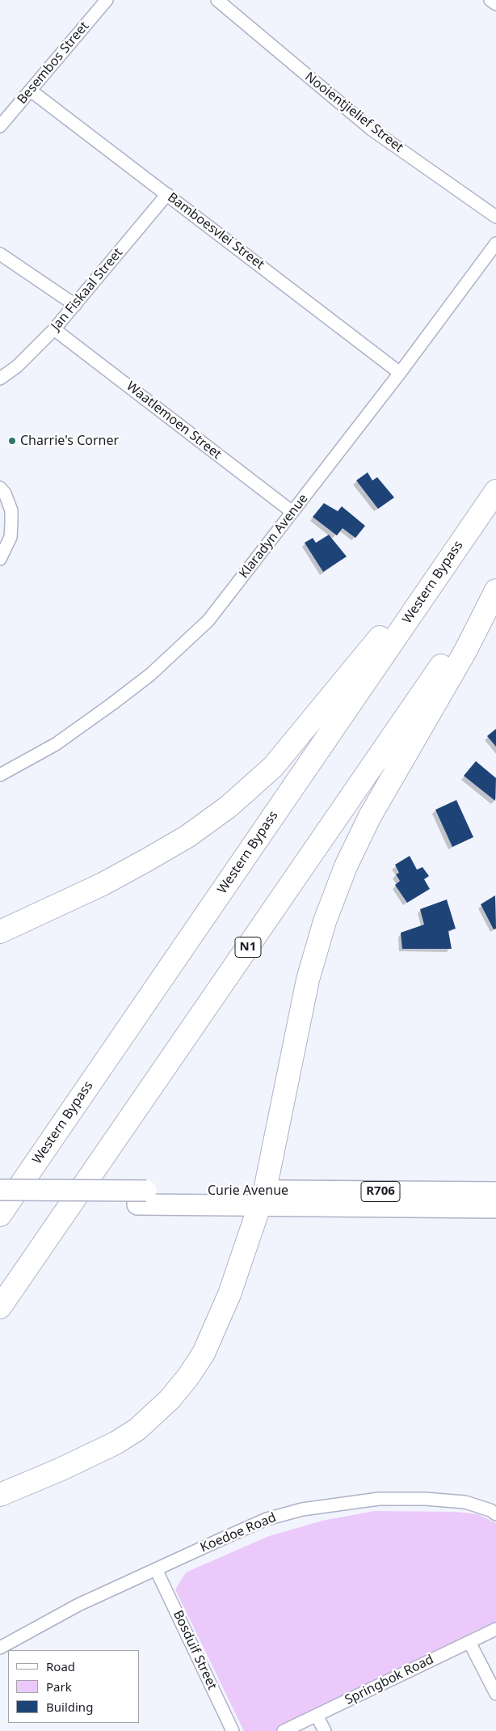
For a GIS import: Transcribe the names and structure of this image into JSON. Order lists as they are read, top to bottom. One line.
{"streets":{"highway":["Western Bypass","N1"],"main road":["Curie Avenue","R706"],"street":["Besembos Street","Nooientjielief Street","Bamboesvlei Street","Jan Fiskaal Street","Waatlemoen Street","Klaradyn Avenue","Koedoe Road","Bosduif Street","Springbok Road"]},"crossings":[["Besembos Street","Bamboesvlei Street"],["Bamboesvlei Street","Jan Fiskaal Street"],["Bamboesvlei Street","Klaradyn Avenue"],["Jan Fiskaal Street","Waatlemoen Street"],["Waatlemoen Street","Klaradyn Avenue"],["Koedoe Road","Bosduif Street"]],"places":["Charrie's Corner"],"legend":["Road","Park","Building"]}
